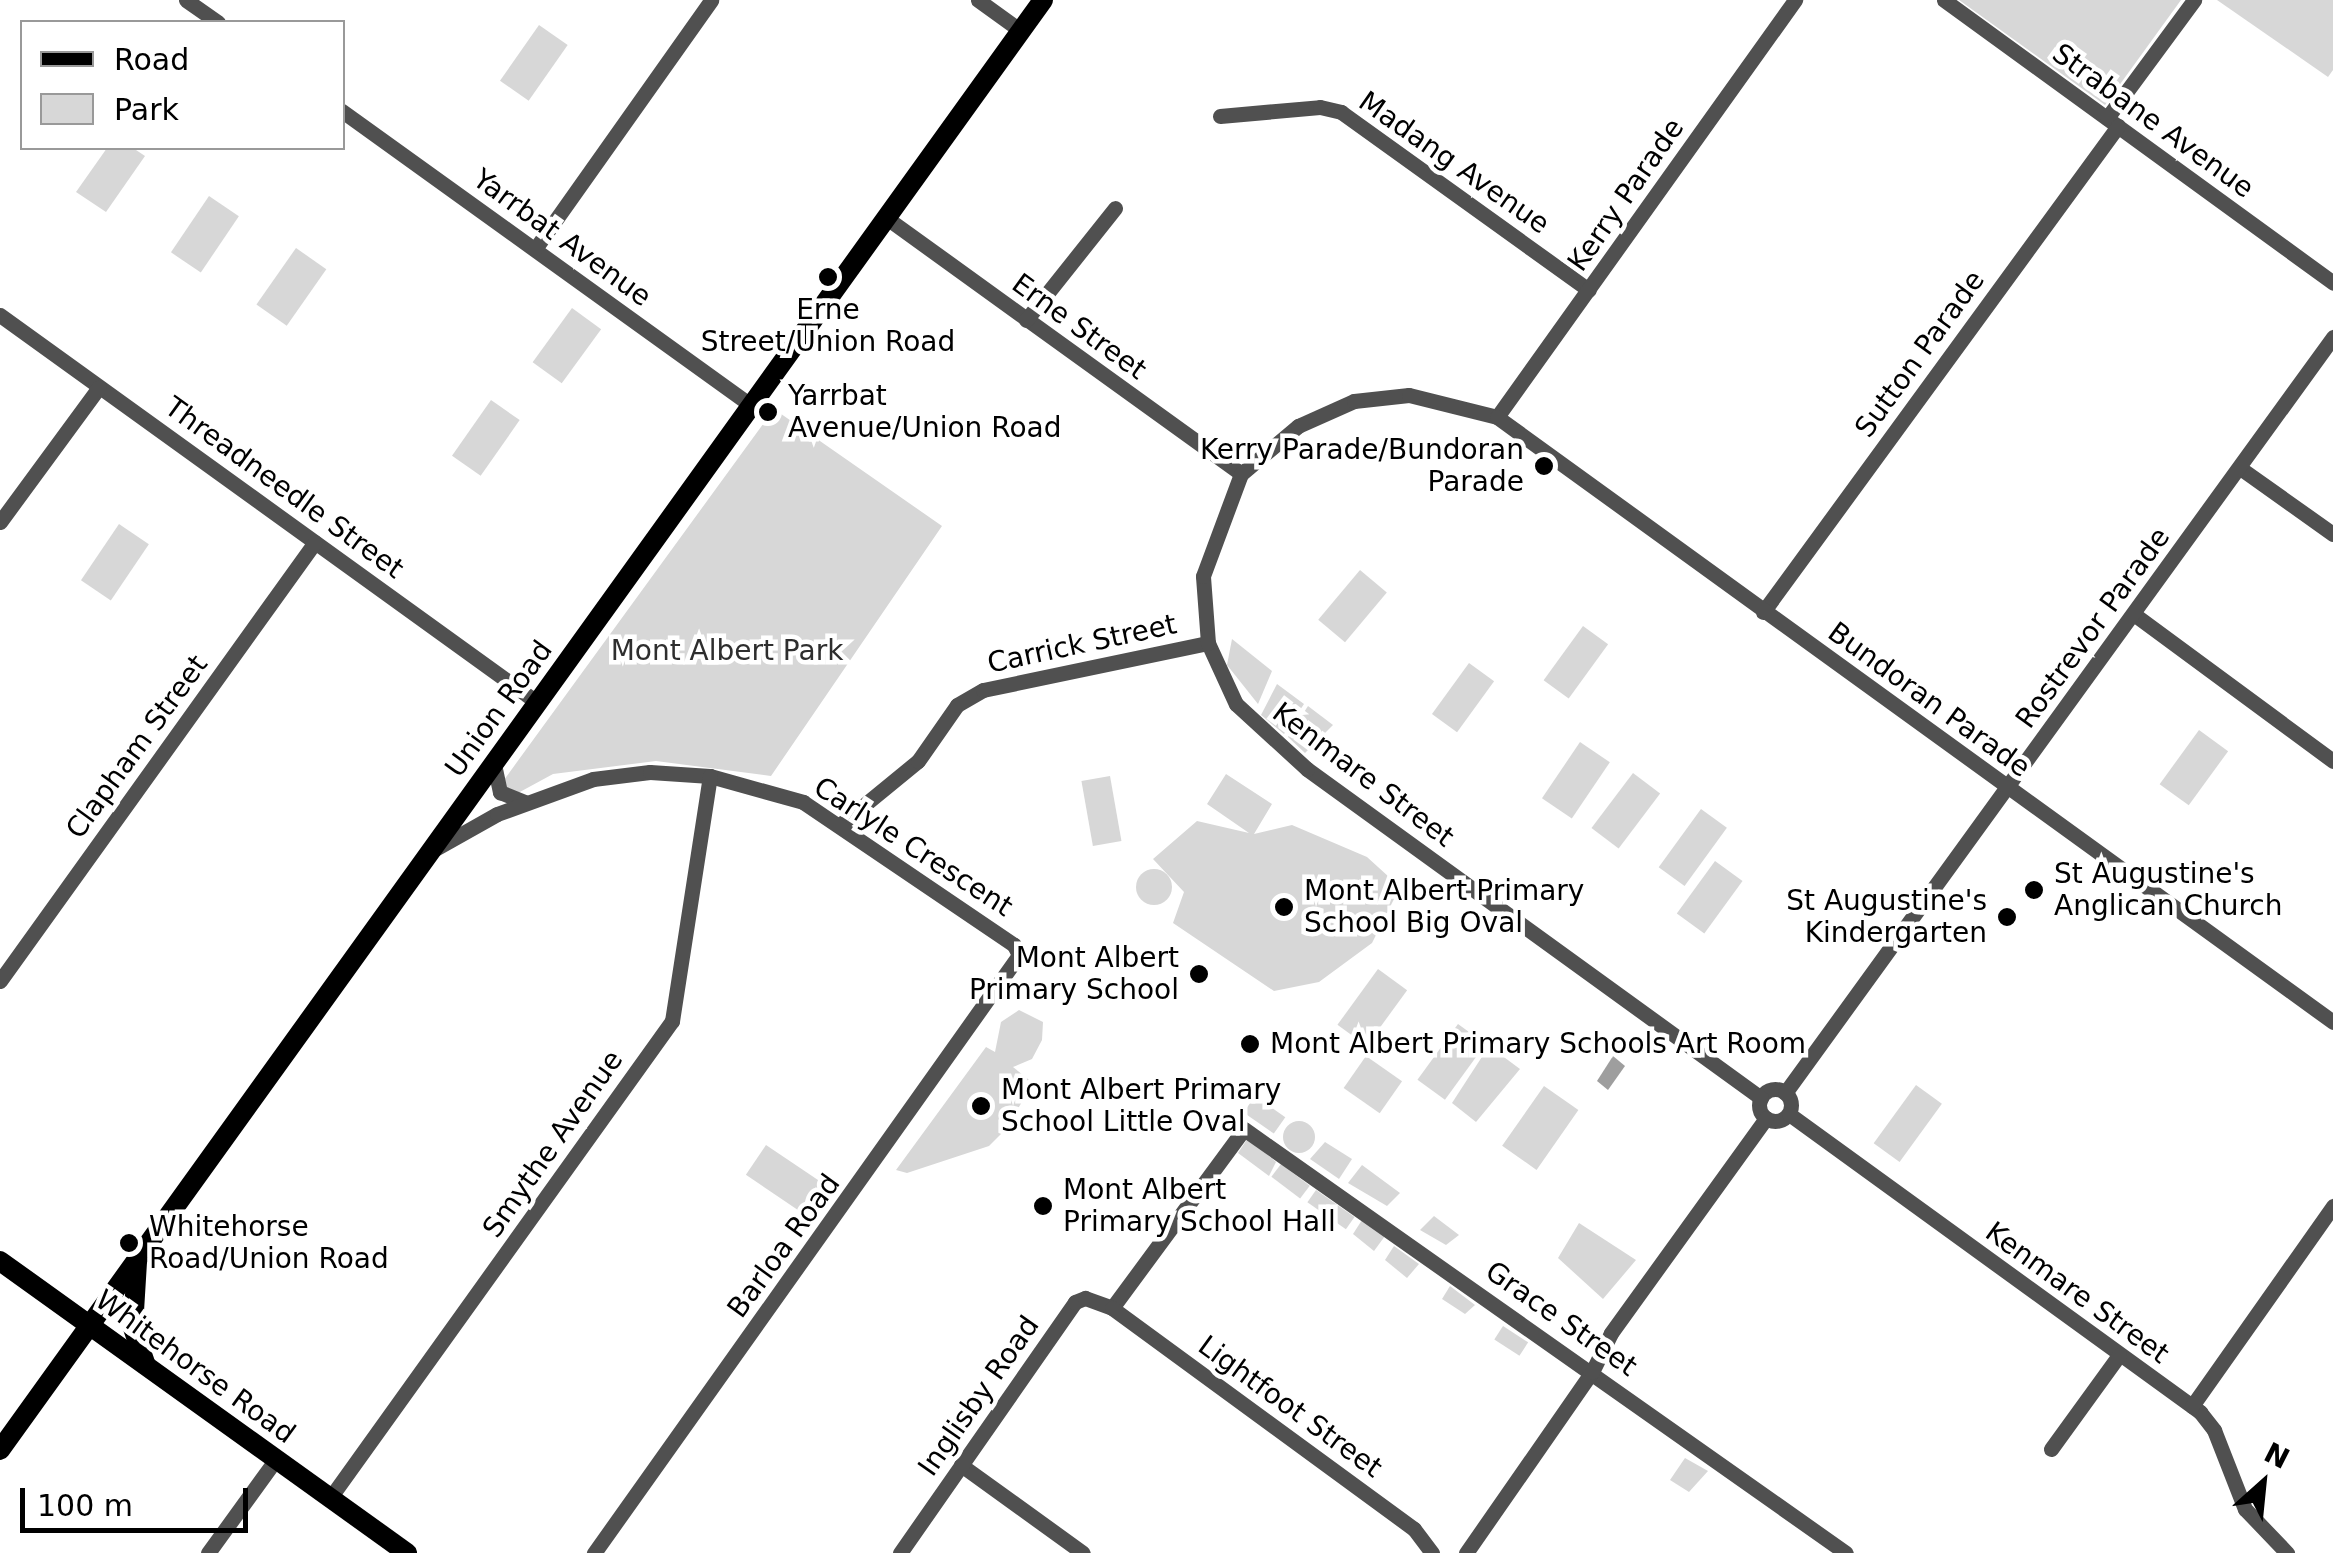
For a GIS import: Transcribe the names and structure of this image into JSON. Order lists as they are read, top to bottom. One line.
{"streets":{"main road":["Union Road","Whitehorse Road"],"street":["Strabane Avenue","Madang Avenue","Kerry Parade","Yarrbat Avenue","Erne Street","Sutton Parade","Threadneedle Street","Rostrevor Parade","Carrick Street","Bundoran Parade","Clapham Street","Kenmare Street","Carlyle Crescent","Smythe Avenue","Barloa Road","Grace Street","Inglisby Road","Lightfoot Street"]},"crossings":[["Strabane Avenue","Sutton Parade"],["Madang Avenue","Kerry Parade"],["Kerry Parade","Bundoran Parade"],["Yarrbat Avenue","Union Road"],["Erne Street","Union Road"],["Sutton Parade","Bundoran Parade"],["Threadneedle Street","Union Road"],["Threadneedle Street","Clapham Street"],["Rostrevor Parade","Bundoran Parade"],["Carrick Street","Kenmare Street"],["Carrick Street","Carlyle Crescent"],["Union Road","Carlyle Crescent"],["Union Road","Whitehorse Road"],["Carlyle Crescent","Smythe Avenue"],["Carlyle Crescent","Barloa Road"],["Smythe Avenue","Whitehorse Road"],["Grace Street","Inglisby Road"],["Grace Street","Lightfoot Street"],["Inglisby Road","Lightfoot Street"]],"parks":["Mont Albert Park"],"places":["Erne Street/Union Road","Yarrbat Avenue/Union Road","Kerry Parade/Bundoran Parade","St Augustine's Anglican Church","Mont Albert Primary School Big Oval","St Augustine's Kindergarten","Mont Albert Primary School","Mont Albert Primary Schools Art Room","Mont Albert Primary School Little Oval","Mont Albert Primary School Hall","Whitehorse Road/Union Road"],"legend":["Road","Park"],"scale_bar":"100 m","north":"top right"}
